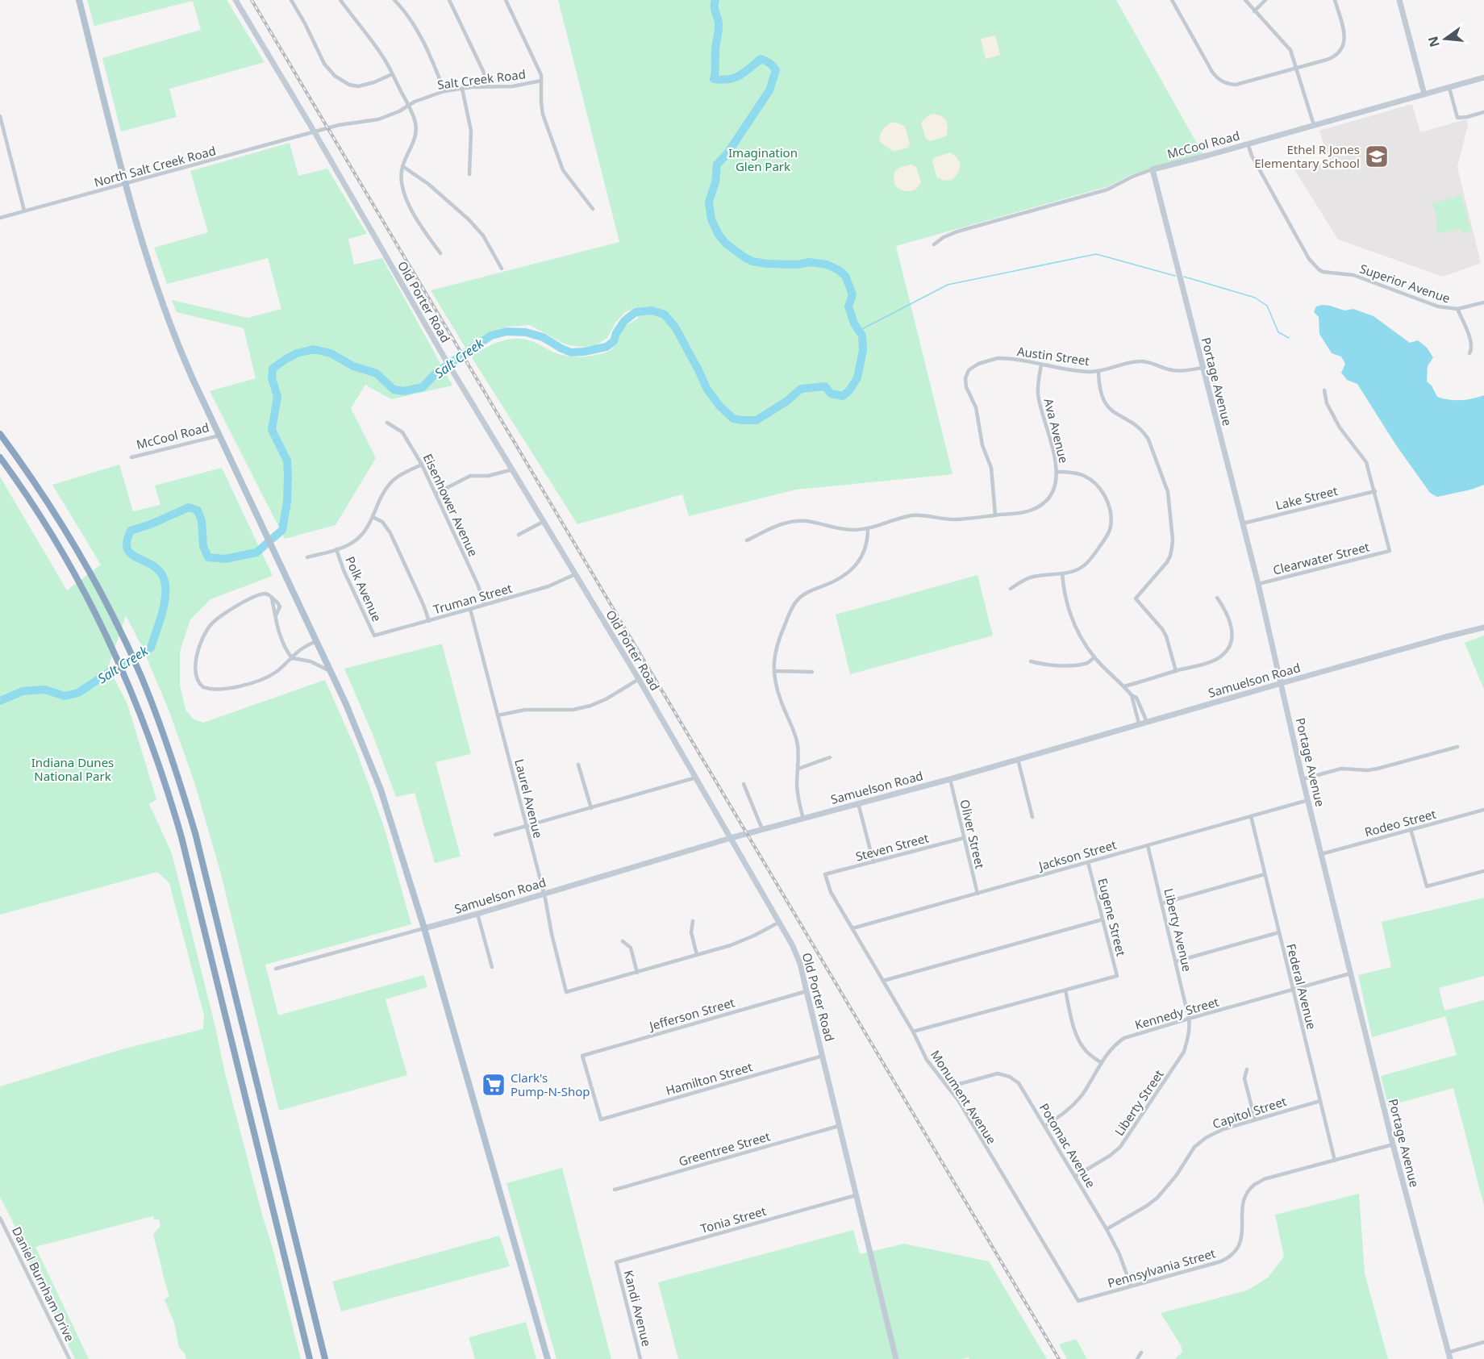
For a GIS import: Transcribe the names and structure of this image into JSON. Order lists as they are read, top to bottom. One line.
{"streets":{"street":["Salt Creek Road","McCool Road","North Salt Creek Road","Superior Avenue","Old Porter Road","Austin Street","Portage Avenue","Ava Avenue","Lake Street","Eisenhower Avenue","Clearwater Street","Polk Avenue","Truman Street","Samuelson Road","Laurel Avenue","Rodeo Street","Oliver Street","Steven Street","Jackson Street","Eugene Street","Liberty Avenue","Federal Avenue","Kennedy Street","Jefferson Street","Hamilton Street","Monument Avenue","Liberty Street","Capitol Street","Potomac Avenue","Greentree Street","Tonia Street","Pennsylvania Street","Daniel Burnham Drive","Kandi Avenue"]},"crossings":[["Salt Creek Road","North Salt Creek Road"],["Salt Creek Road","Old Porter Road"],["McCool Road","Superior Avenue"],["McCool Road","Portage Avenue"],["North Salt Creek Road","Old Porter Road"],["Old Porter Road","Truman Street"],["Old Porter Road","Samuelson Road"],["Old Porter Road","Jefferson Street"],["Old Porter Road","Hamilton Street"],["Old Porter Road","Greentree Street"],["Old Porter Road","Tonia Street"],["Austin Street","Portage Avenue"],["Austin Street","Ava Avenue"],["Portage Avenue","Lake Street"],["Portage Avenue","Clearwater Street"],["Portage Avenue","Samuelson Road"],["Portage Avenue","Rodeo Street"],["Portage Avenue","Jackson Street"],["Portage Avenue","Kennedy Street"],["Portage Avenue","Pennsylvania Street"],["Lake Street","Clearwater Street"],["Eisenhower Avenue","Truman Street"],["Polk Avenue","Truman Street"],["Truman Street","Laurel Avenue"],["Samuelson Road","Laurel Avenue"],["Samuelson Road","Oliver Street"],["Oliver Street","Steven Street"],["Oliver Street","Jackson Street"],["Steven Street","Monument Avenue"],["Jackson Street","Eugene Street"],["Jackson Street","Liberty Avenue"],["Jackson Street","Federal Avenue"],["Jackson Street","Monument Avenue"],["Liberty Avenue","Kennedy Street"],["Liberty Avenue","Liberty Street"],["Federal Avenue","Kennedy Street"],["Federal Avenue","Capitol Street"],["Federal Avenue","Pennsylvania Street"],["Kennedy Street","Liberty Street"],["Kennedy Street","Potomac Avenue"],["Jefferson Street","Hamilton Street"],["Monument Avenue","Potomac Avenue"],["Monument Avenue","Pennsylvania Street"],["Liberty Street","Potomac Avenue"],["Capitol Street","Potomac Avenue"],["Potomac Avenue","Pennsylvania Street"],["Tonia Street","Kandi Avenue"]],"water":["Salt Creek"],"parks":["Imagination Glen Park","Indiana Dunes National Park"],"places":{"school or university":["Ethel R Jones Elementary School"],"supermarket":["Clark's Pump-N-Shop"]},"north":"left"}
